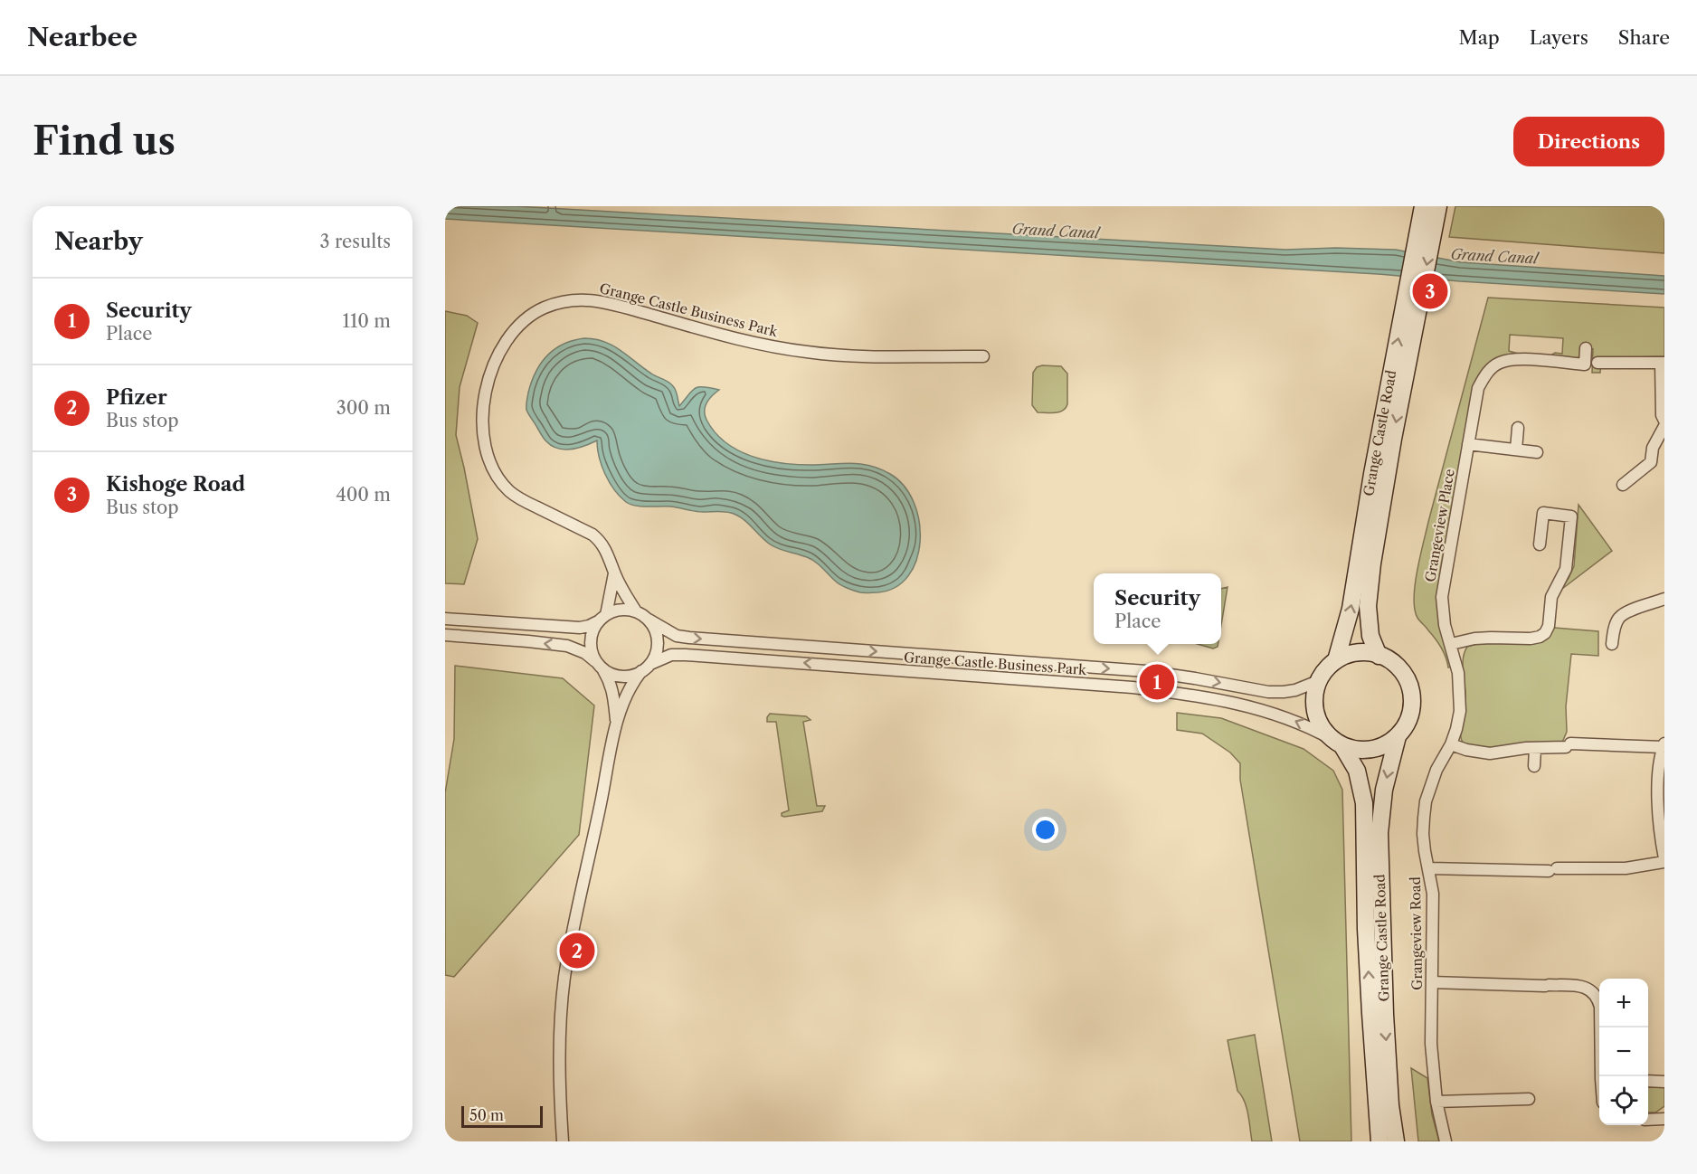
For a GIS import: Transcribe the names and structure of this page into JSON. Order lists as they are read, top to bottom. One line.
{"streets":{"main road":["Grange Castle Road"],"street":["Grange Castle Business Park","Grangeview Place","Grangeview Road"]},"crossings":[["Grange Castle Business Park","Grange Castle Road"],["Grangeview Place","Grangeview Road"]],"water":["Grand Canal"],"scale_bar":"50 m","page":{"header":"Nearbee","nav":["Map","Layers","Share"],"buttons":"Directions","title":"Find us","heading":["Nearby","3 results"],"pins":["3","1","2"],"list":[{"mark":"1","name":"Security","note":"Place","value":"110 m"},{"mark":"2","name":"Pfizer","note":"Bus stop","value":"300 m"},{"mark":"3","name":"Kishoge Road","note":"Bus stop","value":"400 m"}],"popup":["Security","Place"],"map_buttons":["+","−"],"scale":"50 m"}}
